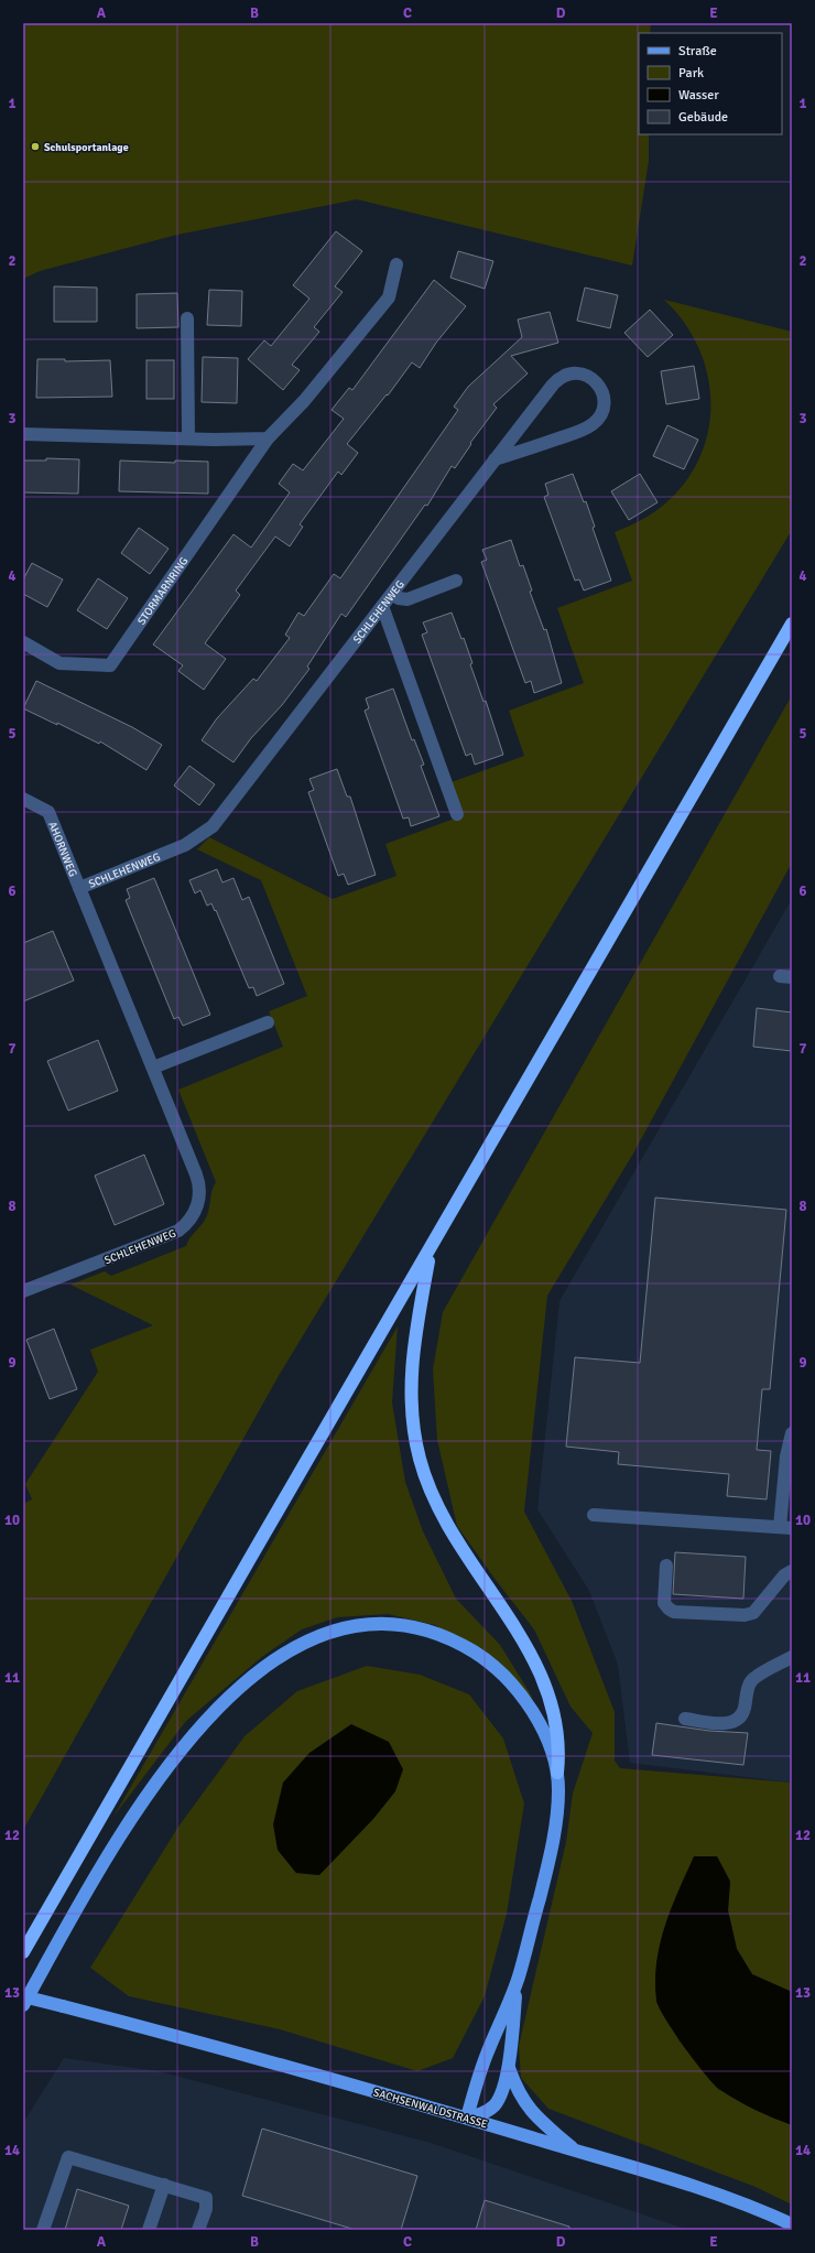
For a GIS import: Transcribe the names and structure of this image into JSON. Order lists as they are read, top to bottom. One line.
{"streets":{"main road":["SACHSENWALDSTRASSE"],"street":["STORMARNRING","SCHLEHENWEG","AHORNWEG"]},"crossings":[["SCHLEHENWEG","AHORNWEG"]],"places":["Schulsportanlage"],"legend":["Straße","Park","Wasser","Gebäude"],"grid":{"columns":["A","B","C","D","E"],"rows":["1","2","3","4","5","6","7","8","9","10","11","12","13","14"]}}
